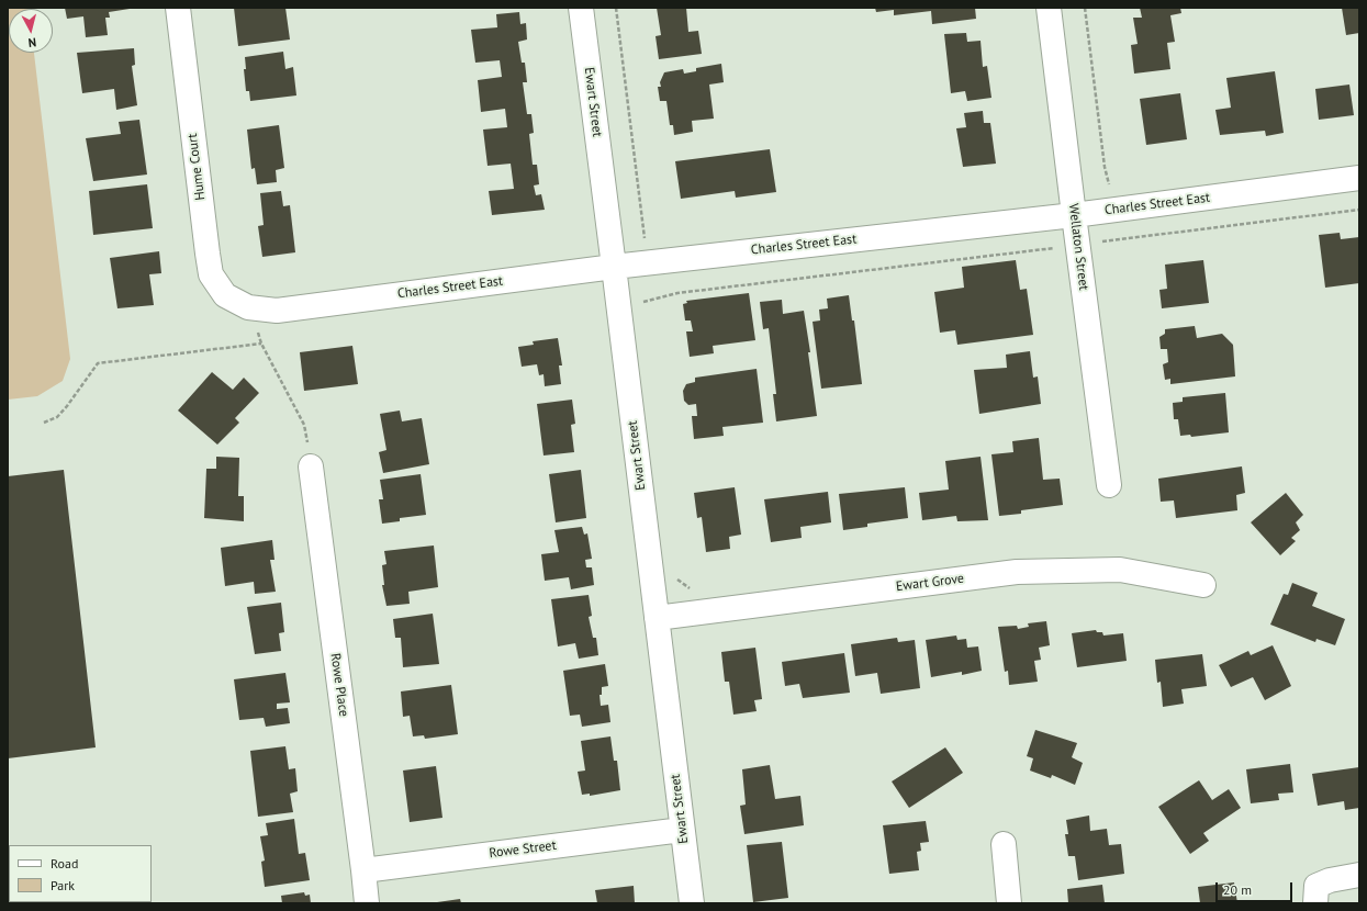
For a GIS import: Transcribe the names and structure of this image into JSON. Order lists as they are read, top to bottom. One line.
{"streets":{"street":["Ewart Street","Hume Court","Charles Street East","Wellaton Street","Ewart Grove","Rowe Place","Rowe Street"]},"crossings":[["Ewart Street","Charles Street East"],["Ewart Street","Ewart Grove"],["Ewart Street","Rowe Street"],["Hume Court","Charles Street East"],["Charles Street East","Wellaton Street"],["Rowe Place","Rowe Street"]],"legend":["Road","Park"],"scale_bar":"20 m","north":"bottom"}
